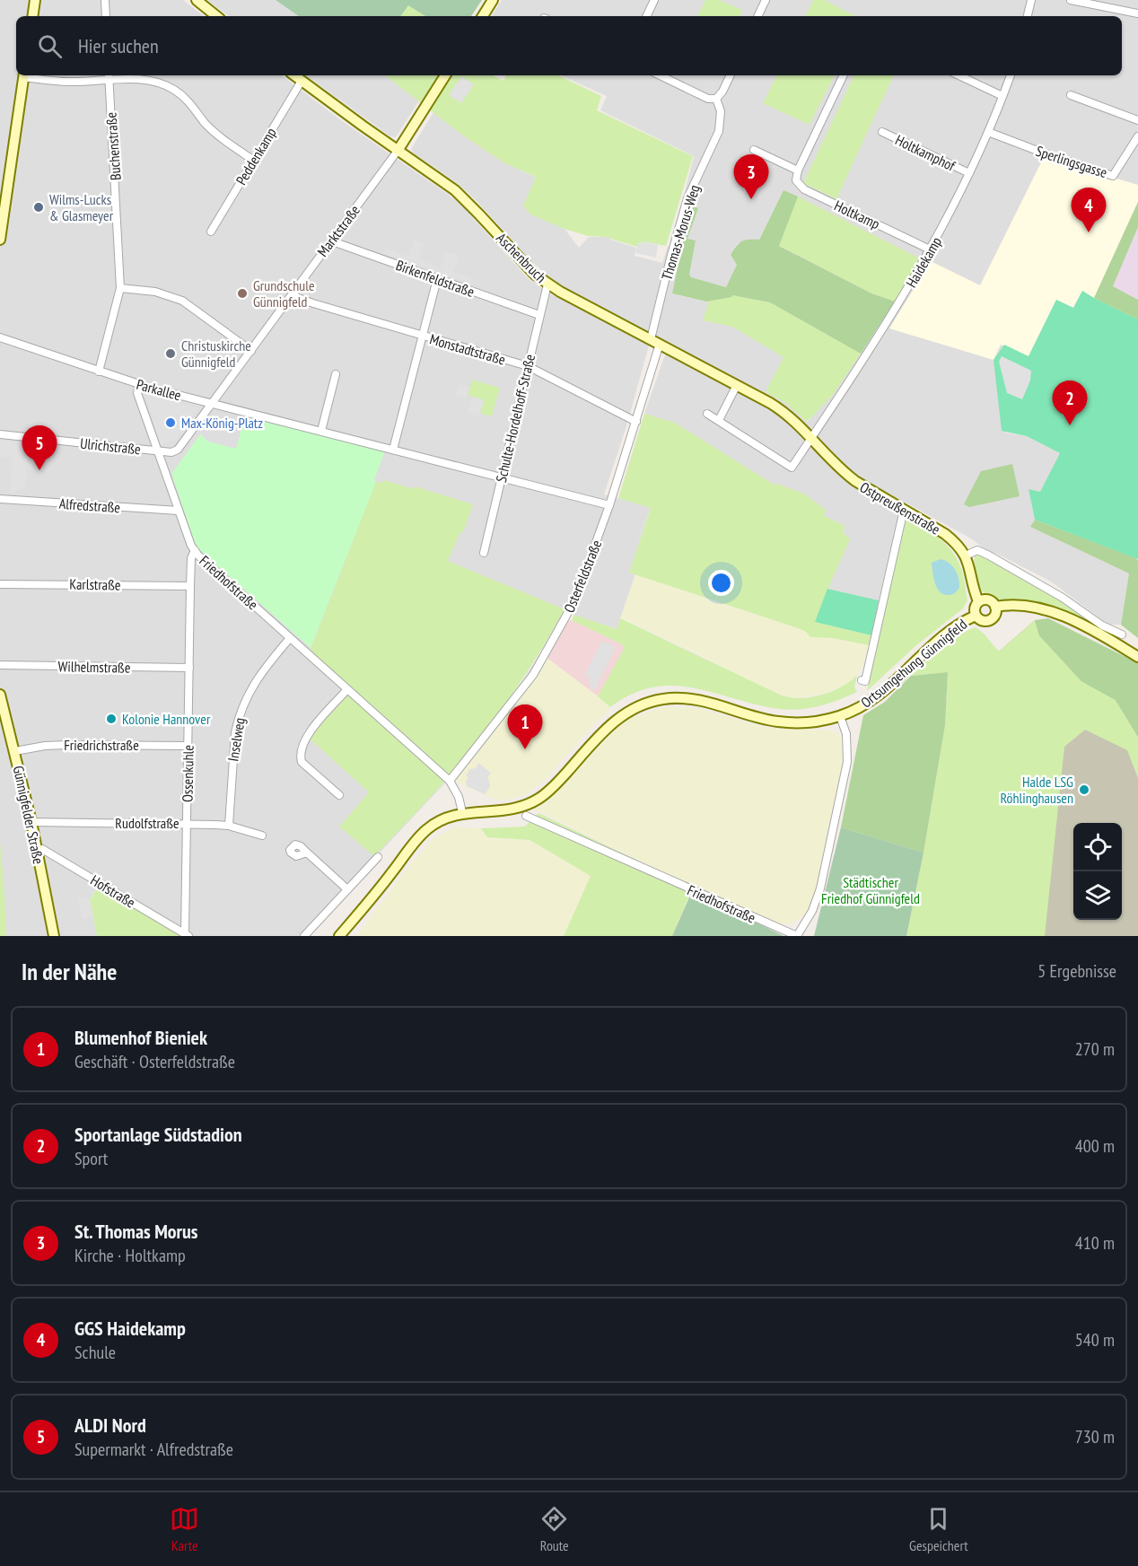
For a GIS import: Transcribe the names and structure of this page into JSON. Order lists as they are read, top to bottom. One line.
{"streets":{"street":["Buchenstraße","Holtkamphof","Peddenkamp","Sperlingsgasse","Holtkamp","Marktstraße","Thomas-Morus-Weg","Aschenbruch","Haidekamp","Birkenfeldstraße","Monstadtstraße","Parkallee","Schulte-Hordelhoff-Straße","Ulrichstraße","Alfredstraße","Ostpreußenstraße","Osterfeldstraße","Friedhofstraße","Karlstraße","Ortsumgehung Günnigfeld","Wilhelmstraße","Inselweg","Friedrichstraße","Ossenkuhle","Günnigfelder Straße","Rudolfstraße","Hofstraße"]},"crossings":[["Buchenstraße","Parkallee"],["Holtkamphof","Haidekamp"],["Peddenkamp","Aschenbruch"],["Sperlingsgasse","Haidekamp"],["Holtkamp","Haidekamp"],["Marktstraße","Aschenbruch"],["Marktstraße","Birkenfeldstraße"],["Marktstraße","Monstadtstraße"],["Marktstraße","Parkallee"],["Marktstraße","Ulrichstraße"],["Marktstraße","Friedhofstraße"],["Thomas-Morus-Weg","Aschenbruch"],["Thomas-Morus-Weg","Ostpreußenstraße"],["Thomas-Morus-Weg","Osterfeldstraße"],["Aschenbruch","Schulte-Hordelhoff-Straße"],["Aschenbruch","Ostpreußenstraße"],["Aschenbruch","Osterfeldstraße"],["Haidekamp","Ostpreußenstraße"],["Birkenfeldstraße","Schulte-Hordelhoff-Straße"],["Monstadtstraße","Schulte-Hordelhoff-Straße"],["Monstadtstraße","Osterfeldstraße"],["Parkallee","Schulte-Hordelhoff-Straße"],["Parkallee","Osterfeldstraße"],["Parkallee","Friedhofstraße"],["Ulrichstraße","Friedhofstraße"],["Alfredstraße","Friedhofstraße"],["Ostpreußenstraße","Osterfeldstraße"],["Ostpreußenstraße","Ortsumgehung Günnigfeld"],["Osterfeldstraße","Friedhofstraße"],["Friedhofstraße","Ortsumgehung Günnigfeld"],["Friedhofstraße","Inselweg"],["Friedhofstraße","Ossenkuhle"],["Karlstraße","Ossenkuhle"],["Wilhelmstraße","Ossenkuhle"],["Inselweg","Rudolfstraße"],["Friedrichstraße","Ossenkuhle"],["Friedrichstraße","Günnigfelder Straße"],["Ossenkuhle","Rudolfstraße"],["Ossenkuhle","Hofstraße"],["Günnigfelder Straße","Rudolfstraße"],["Günnigfelder Straße","Hofstraße"]],"parks":["Städtischer Friedhof Günnigfeld"],"places":["Wilms-Lucks & Glasmeyer","Grundschule Günnigfeld","Christuskirche Günnigfeld","Max-König-Platz","Kolonie Hannover","Halde LSG Röhlinghausen"],"page":{"search":"Hier suchen","pins":["3","4","2","5","1"],"heading":["In der Nähe","5 Ergebnisse"],"list":[{"mark":"1","name":"Blumenhof Bieniek","note":"Geschäft · Osterfeldstraße","value":"270 m"},{"mark":"2","name":"Sportanlage Südstadion","note":"Sport","value":"400 m"},{"mark":"3","name":"St. Thomas Morus","note":"Kirche · Holtkamp","value":"410 m"},{"mark":"4","name":"GGS Haidekamp","note":"Schule","value":"540 m"},{"mark":"5","name":"ALDI Nord","note":"Supermarkt · Alfredstraße","value":"730 m"}],"nav":["Karte","Route","Gespeichert"]}}
